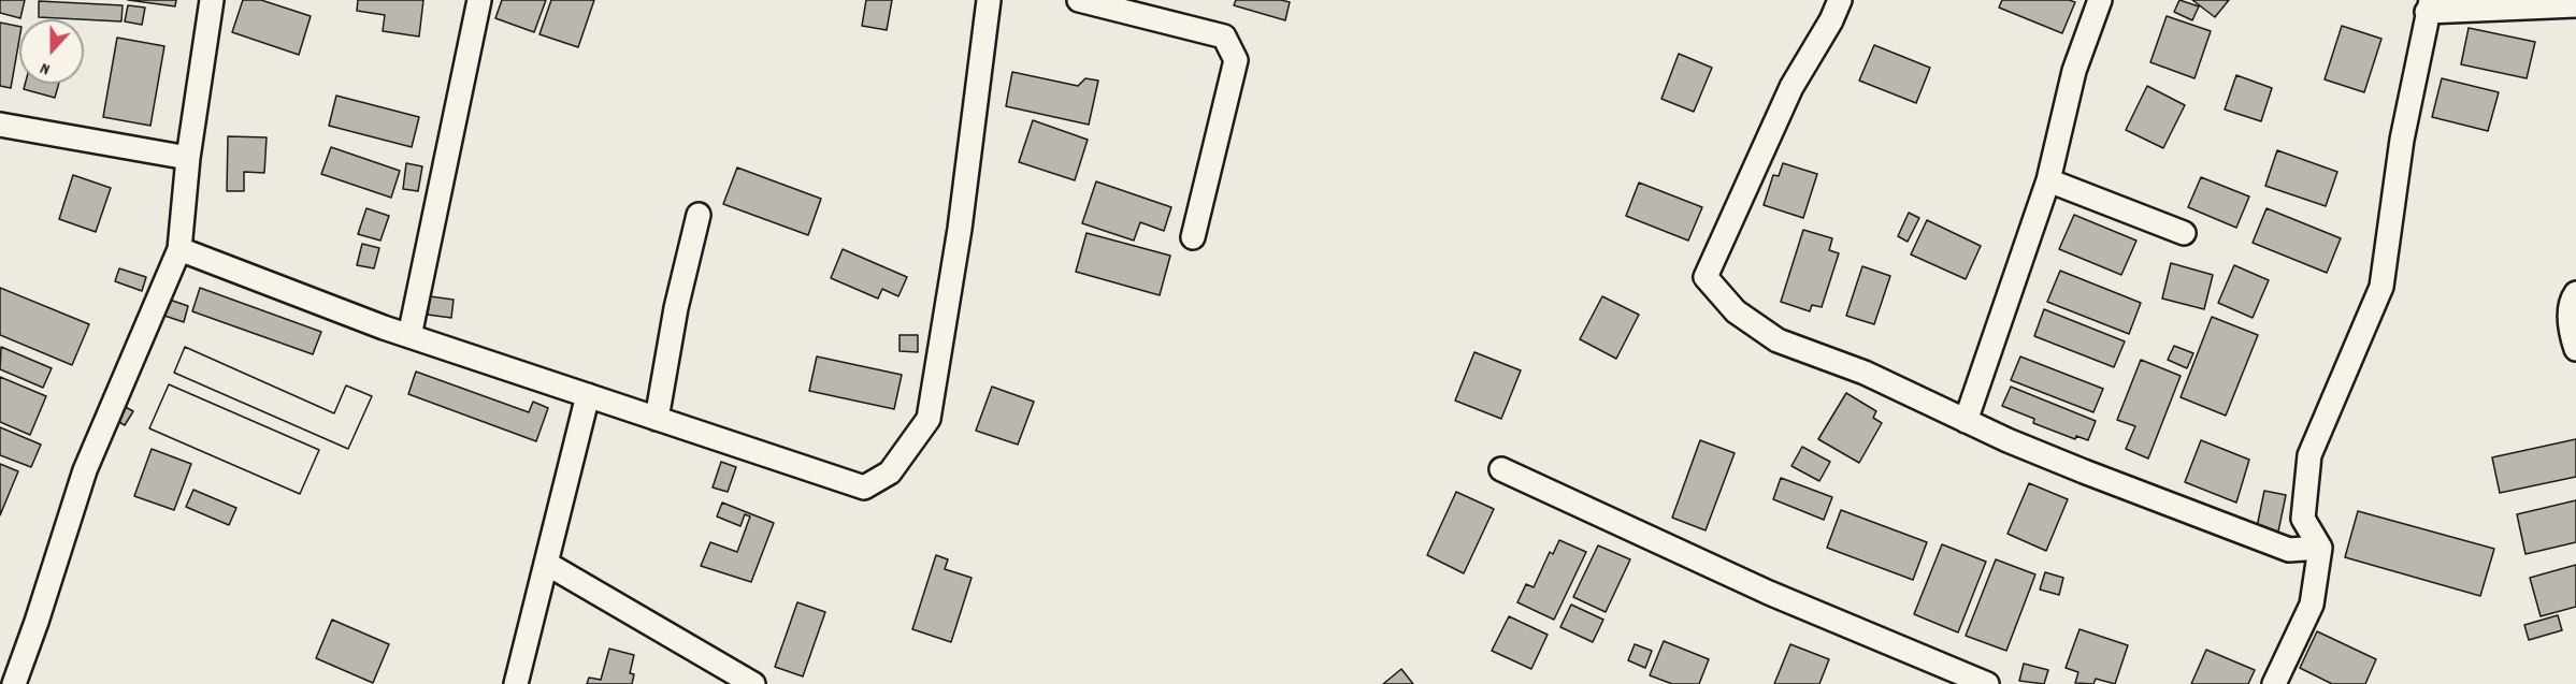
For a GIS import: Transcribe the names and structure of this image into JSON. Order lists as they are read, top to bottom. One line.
{"north":"bottom"}
